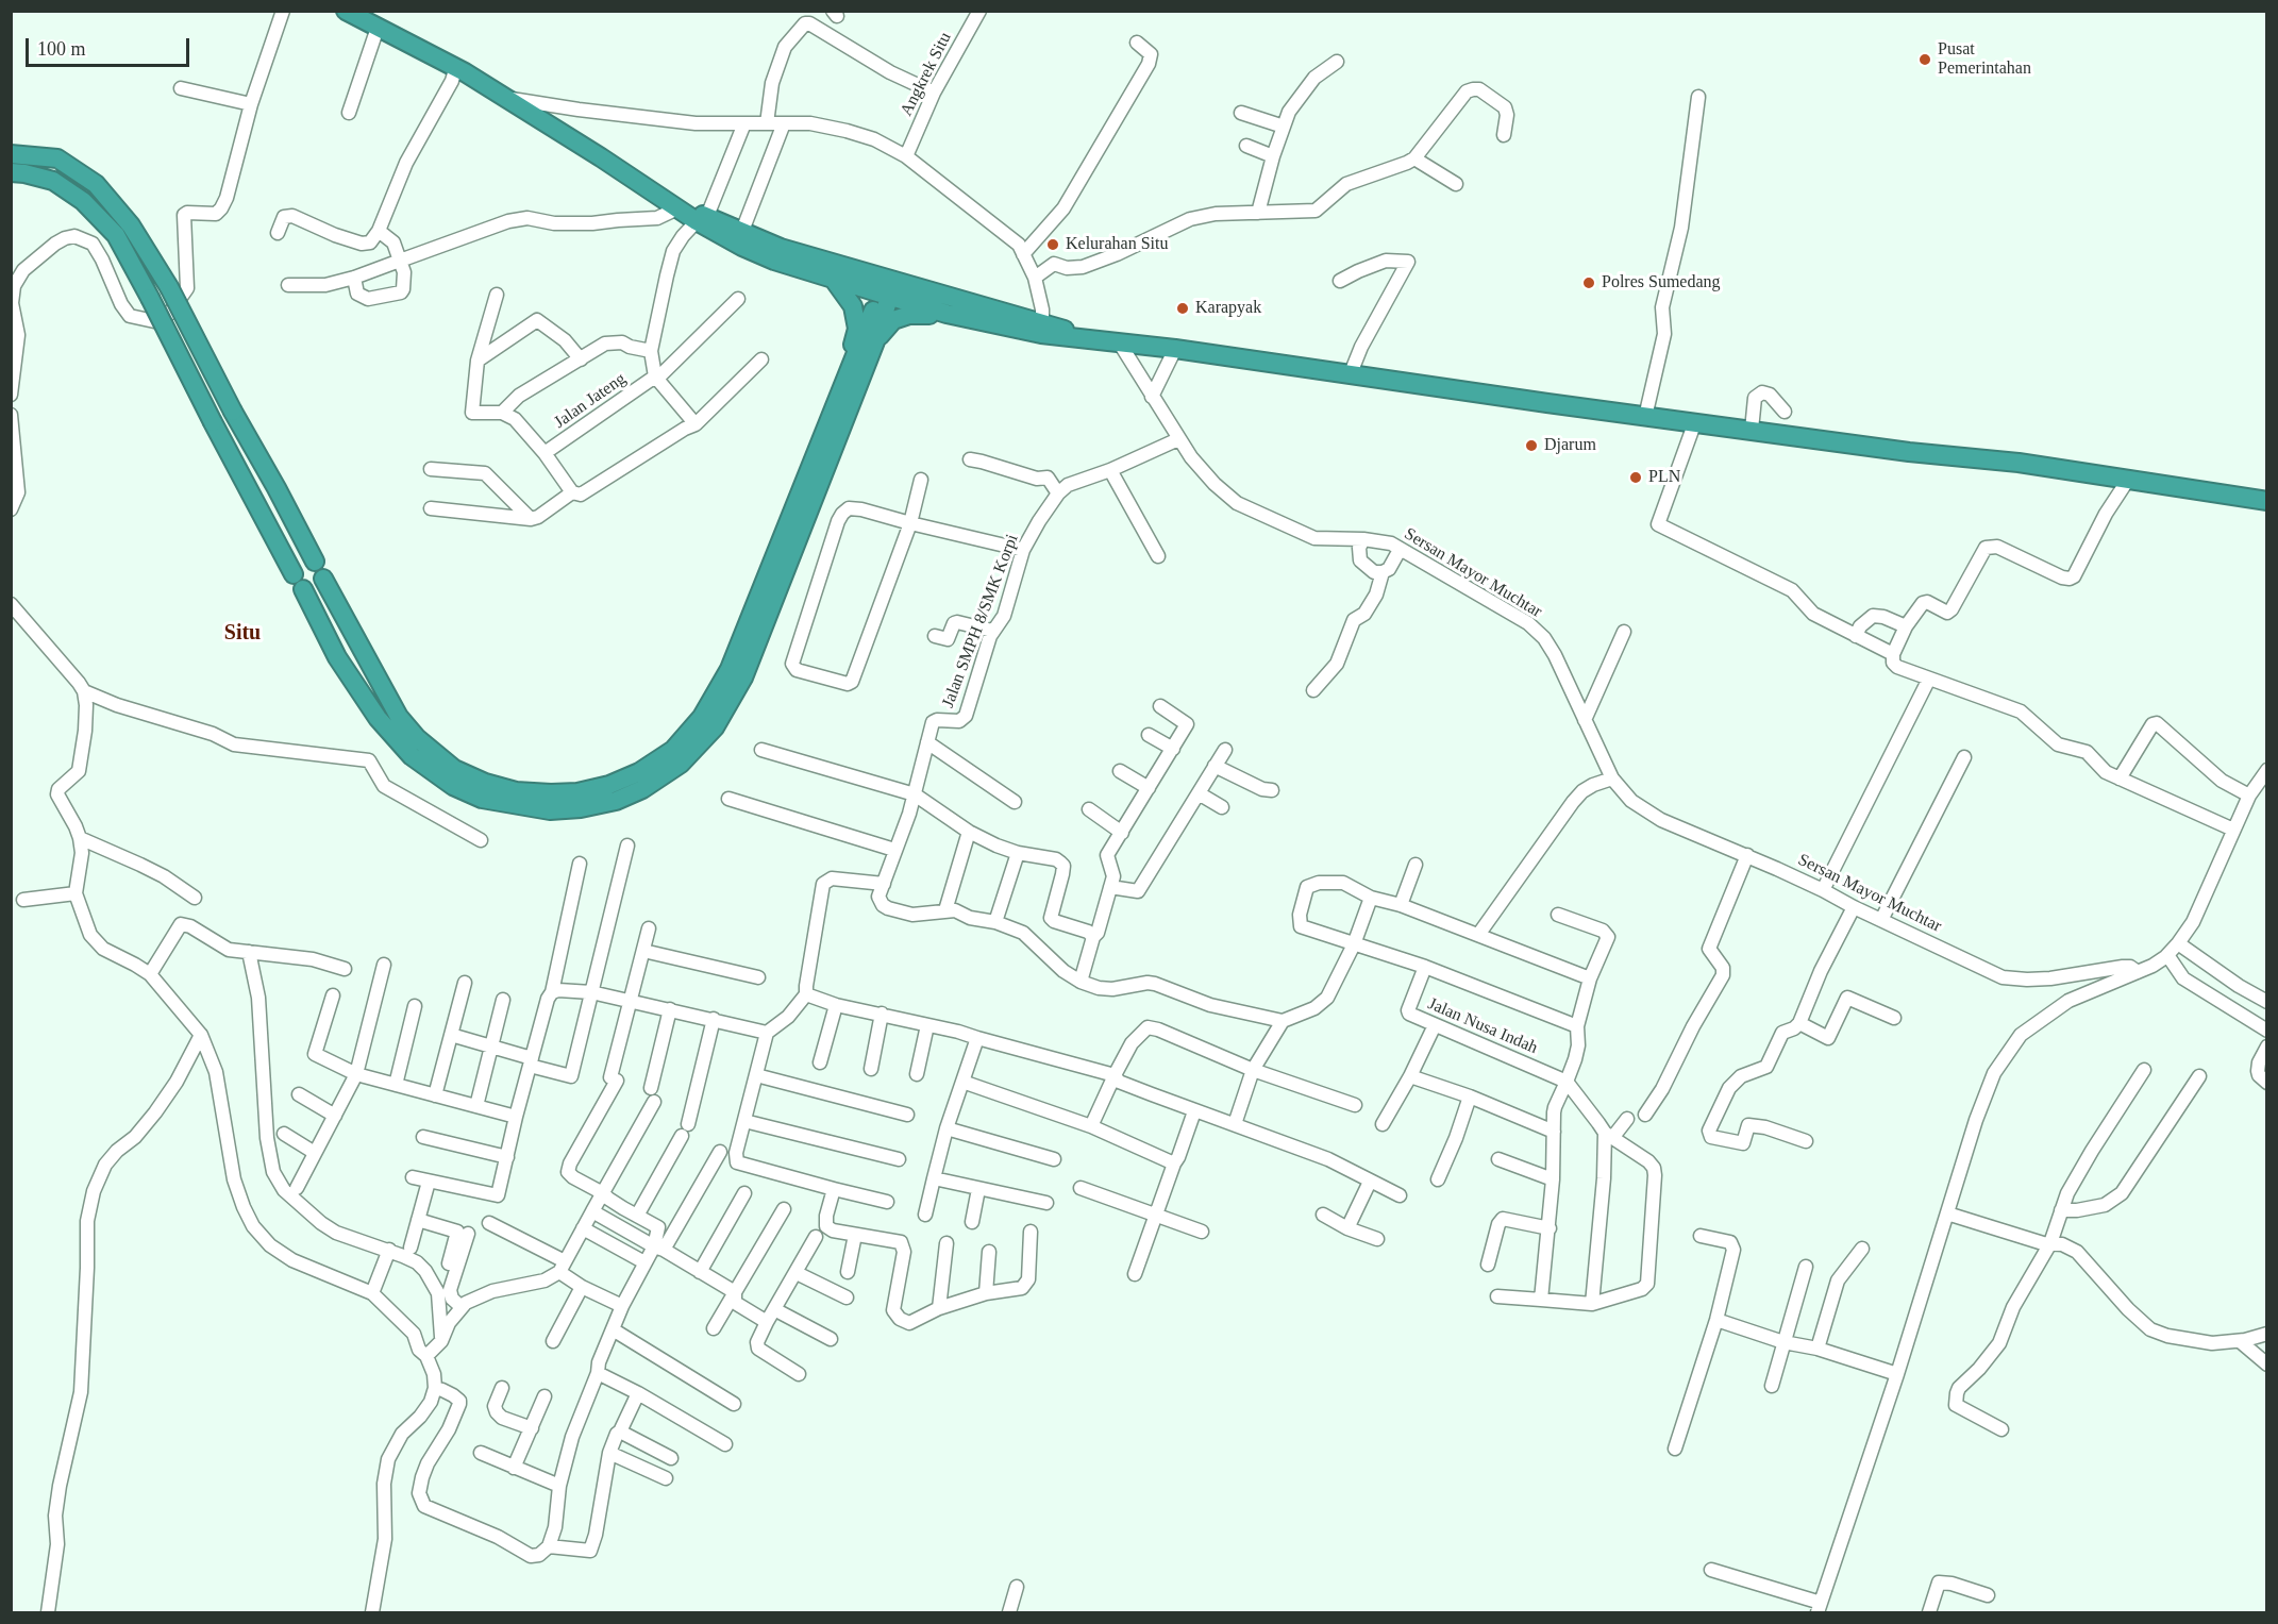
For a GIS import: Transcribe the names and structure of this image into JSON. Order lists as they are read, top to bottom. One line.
{"streets":{"street":["Angkrek Situ","Jalan Jateng","Sersan Mayor Muchtar","Jalan SMPH 8/SMK Korpi","Jalan Nusa Indah"]},"crossings":[["Sersan Mayor Muchtar","Jalan SMPH 8/SMK Korpi"]],"districts":["Situ"],"places":["Pusat Pemerintahan","Kelurahan Situ","Polres Sumedang","Karapyak","Djarum","PLN"],"scale_bar":"100 m"}
